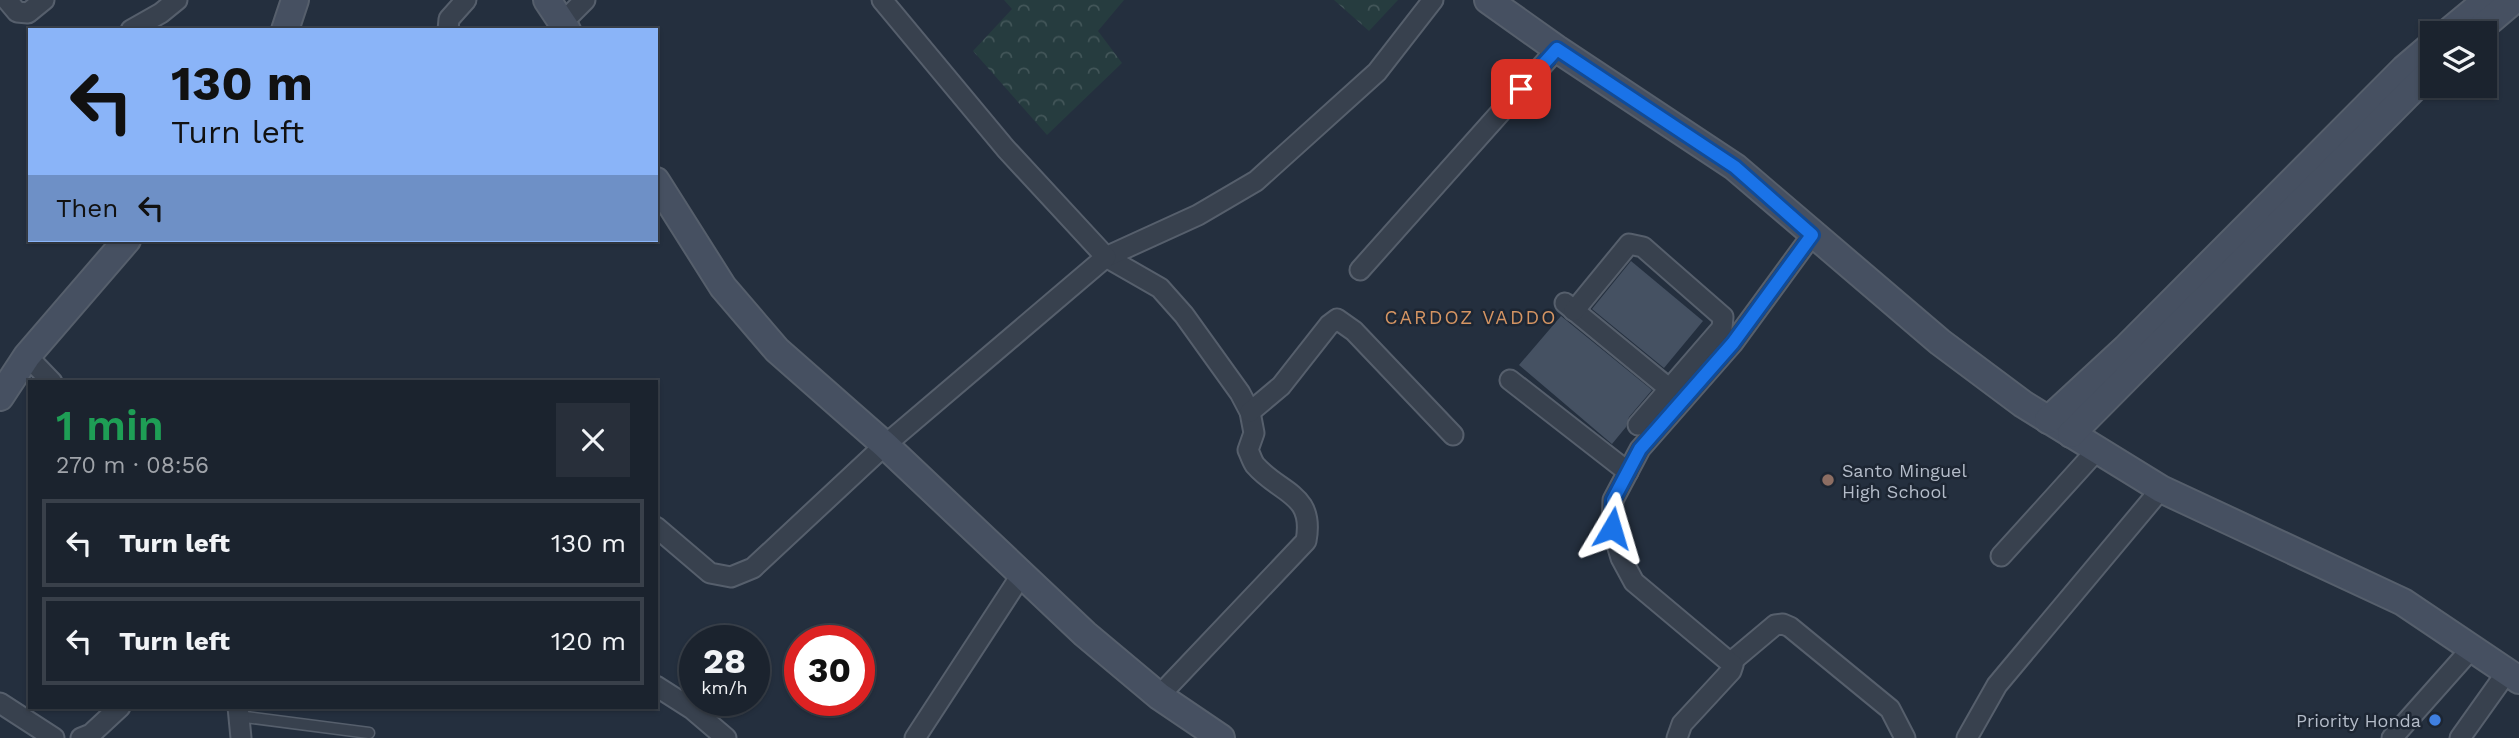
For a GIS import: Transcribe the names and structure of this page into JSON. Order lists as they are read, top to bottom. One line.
{"districts":["CARDOZ VADDO"],"places":["Santo Minguel High School","Priority Honda"],"page":{"turn":["130 m","Turn left"],"then":"Then","heading":["1 min","270 m · 08:56"],"list":[{"name":"Turn left","value":"130 m"},{"name":"Turn left","value":"120 m"}],"speed":"28 km/h","limit":"30"}}
